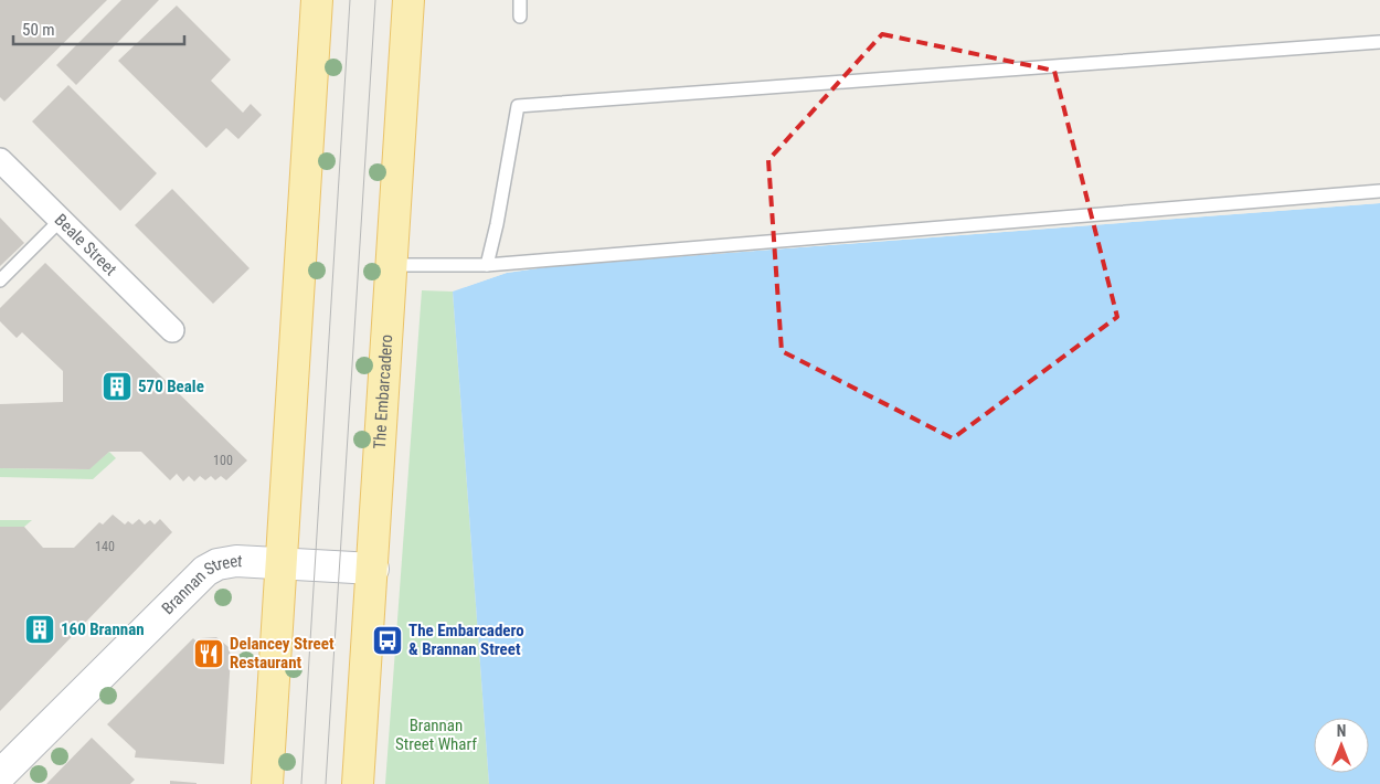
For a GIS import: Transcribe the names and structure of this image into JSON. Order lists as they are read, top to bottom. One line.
{"streets":{"main road":["The Embarcadero"],"street":["Beale Street","Brannan Street"]},"crossings":[["The Embarcadero","Brannan Street"]],"parks":["Brannan Street Wharf"],"places":{"building":["570 Beale","160 Brannan"],"bus stop":["The Embarcadero & Brannan Street"],"restaurant":["Delancey Street Restaurant"]},"house_numbers":["100","140"],"scale_bar":"50 m","north":"top"}
